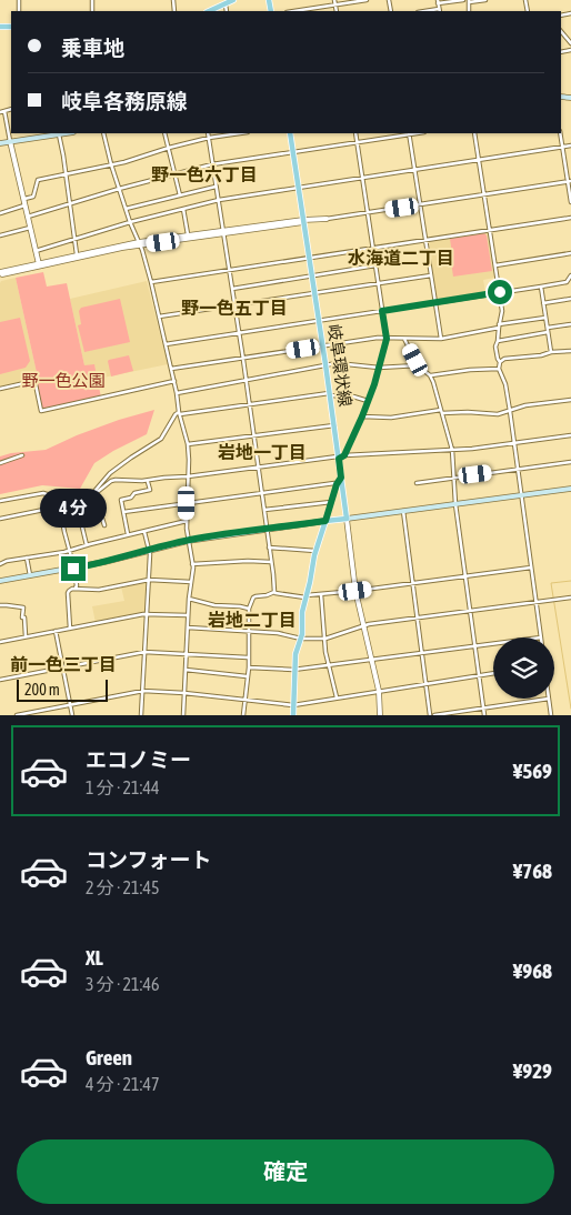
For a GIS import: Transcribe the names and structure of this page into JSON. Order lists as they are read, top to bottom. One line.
{"streets":{"main road":["岐阜環状線"]},"districts":["野一色六丁目","水海道二丁目","野一色五丁目","岩地一丁目","岩地二丁目","前一色三丁目"],"parks":["野一色公園"],"scale_bar":"200 m","page":{"banner":["乗車地","岐阜各務原線"],"bubble":"4 分","scale":"200 m","list":[{"name":"エコノミー","note":"1 分 · 21:44","value":"¥569"},{"name":"コンフォート","note":"2 分 · 21:45","value":"¥768"},{"name":"XL","note":"3 分 · 21:46","value":"¥968"},{"name":"Green","note":"4 分 · 21:47","value":"¥929"}],"buttons":"確定"}}
